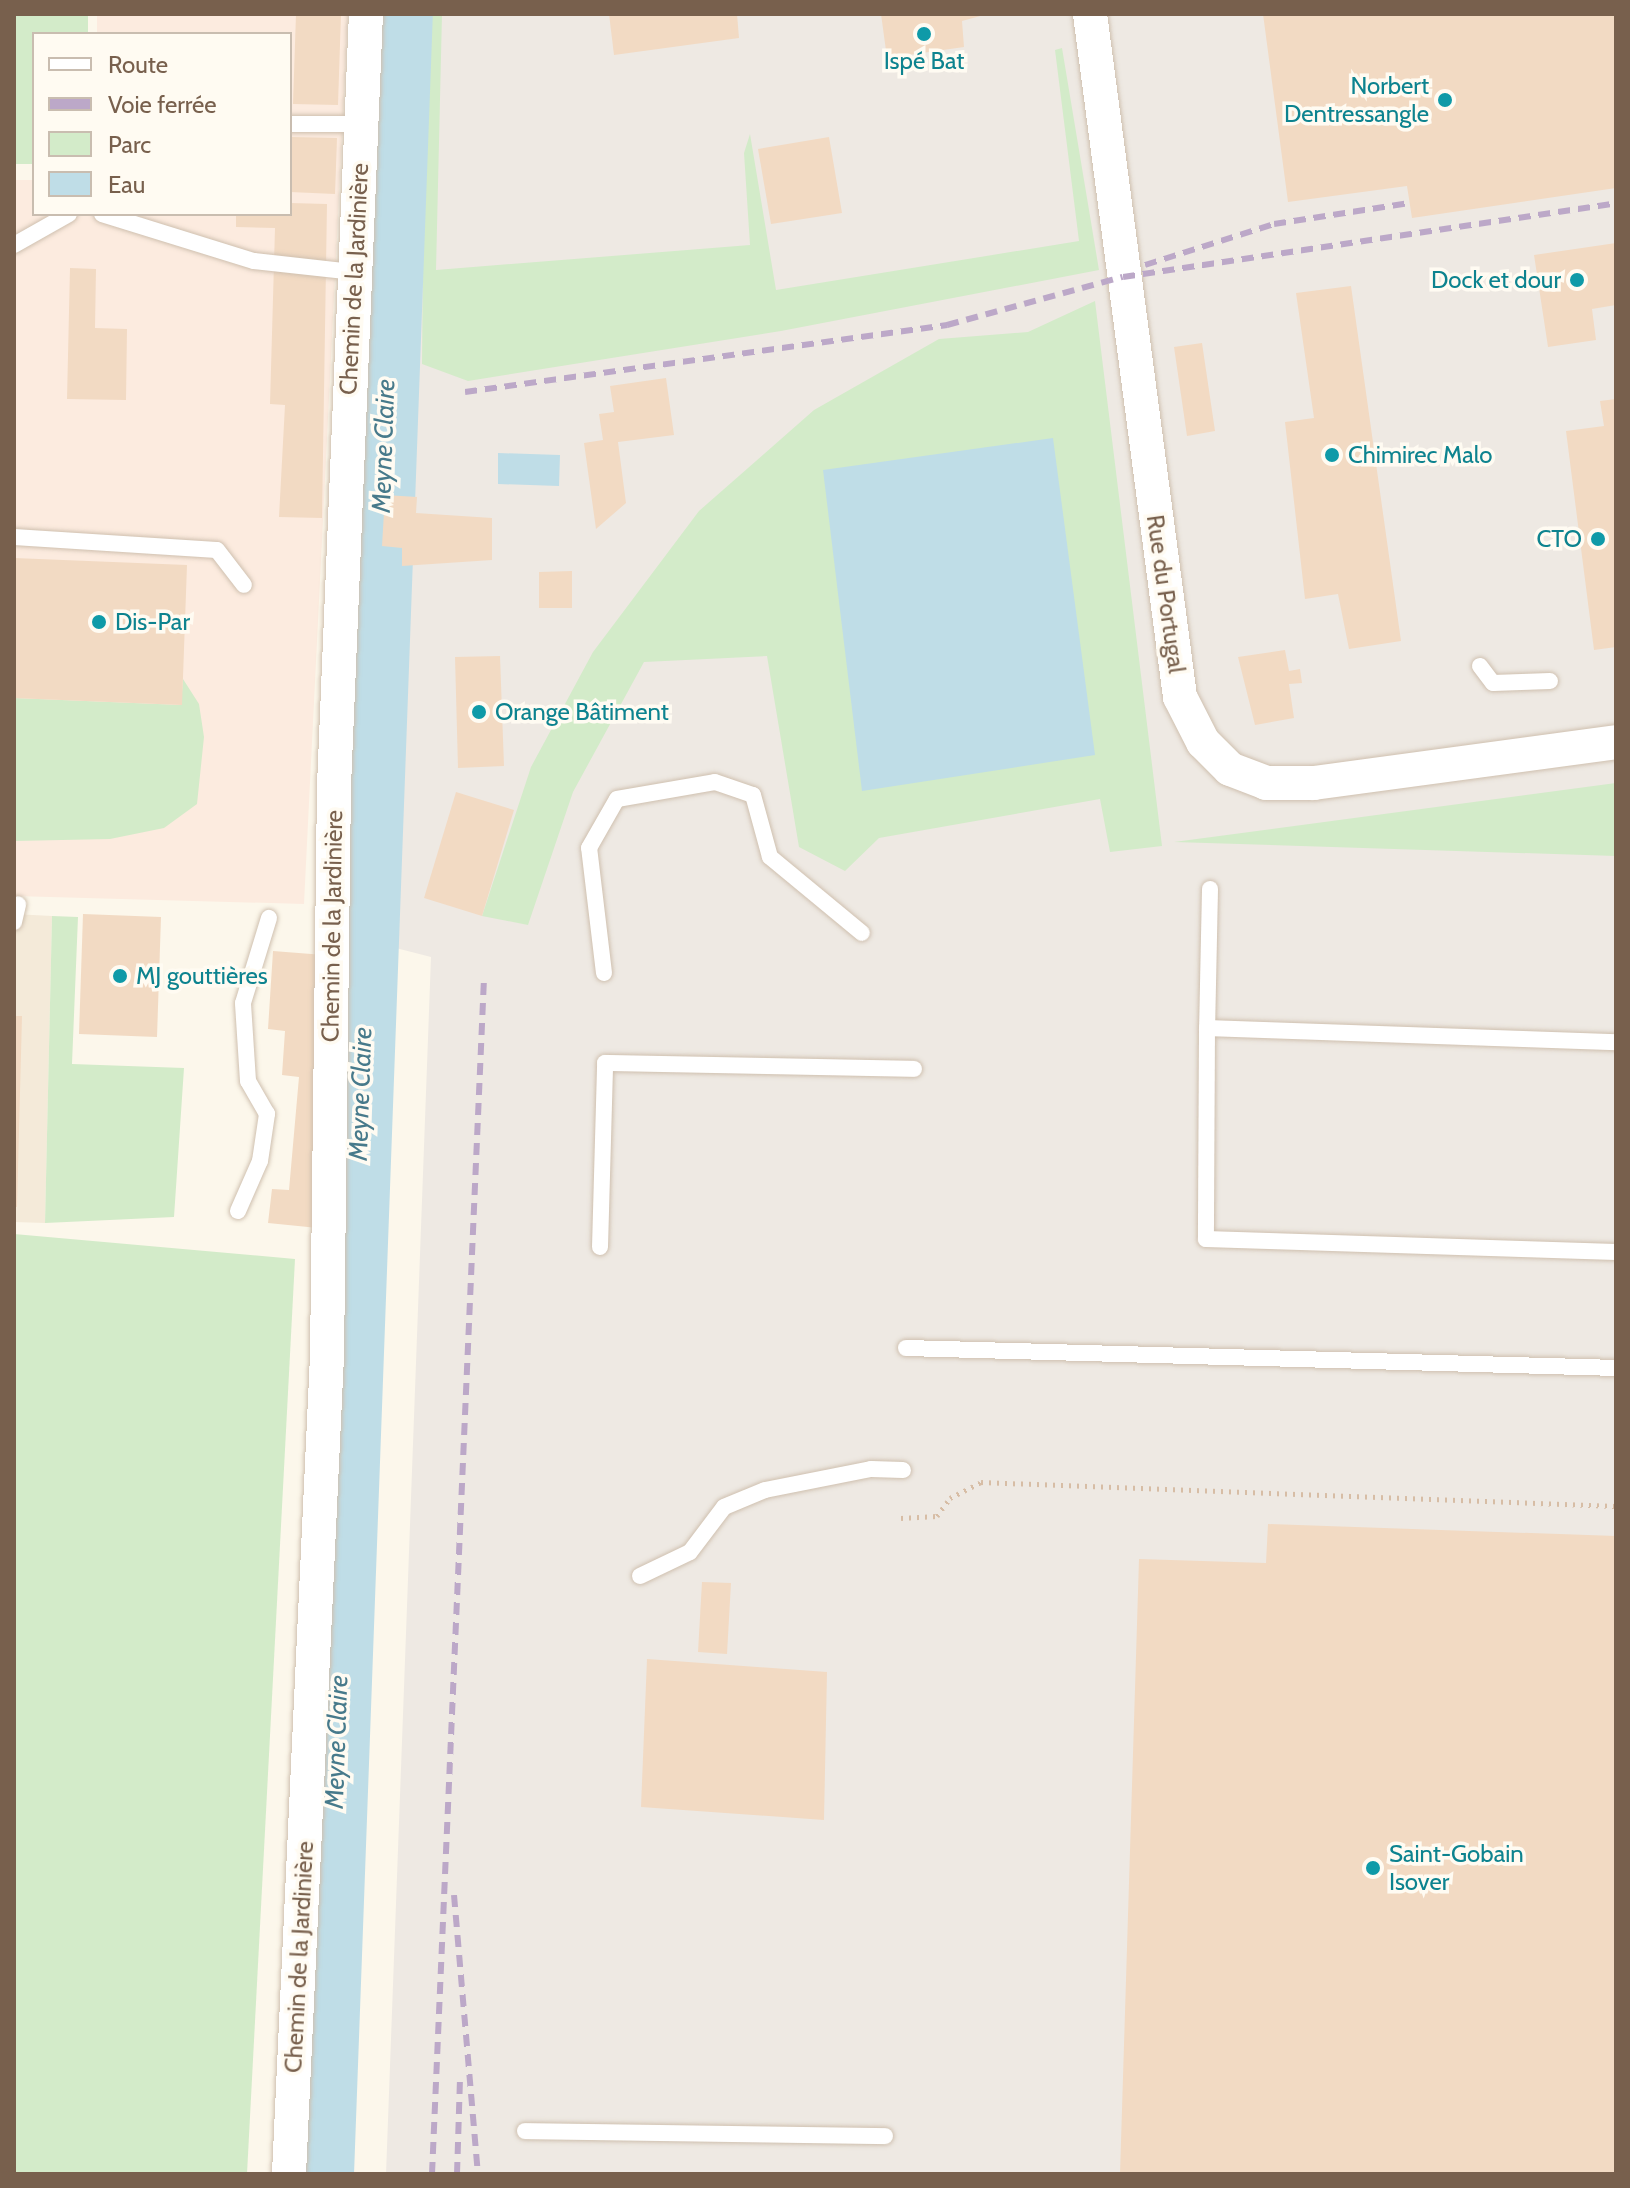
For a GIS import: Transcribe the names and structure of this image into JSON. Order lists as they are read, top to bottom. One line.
{"streets":{"street":["Chemin de la Jardinière","Rue du Portugal"]},"water":["Meyne Claire"],"places":["Ispé Bat","Norbert Dentressangle","Dock et dour","Chimirec Malo","CTO","Dis-Par","Orange Bâtiment","MJ gouttières","Saint-Gobain Isover"],"legend":["Route","Voie ferrée","Parc","Eau"]}
